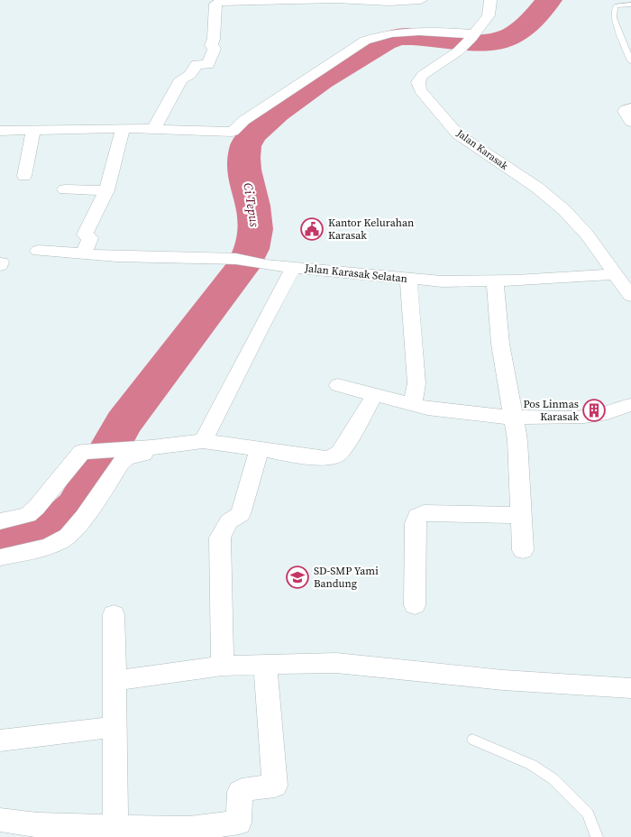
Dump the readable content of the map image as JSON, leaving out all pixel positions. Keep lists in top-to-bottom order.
{
  "streets": {
    "street": ["Jalan Karasak", "Jalan Karasak Selatan"]
  },
  "crossings": [
    ["Jalan Karasak", "Jalan Karasak Selatan"]
  ],
  "water": ["Ci Tepus"],
  "places": {
    "public building": ["Kantor Kelurahan Karasak"],
    "building": ["Pos Linmas Karasak"],
    "school or university": ["SD-SMP Yami Bandung"]
  }
}
